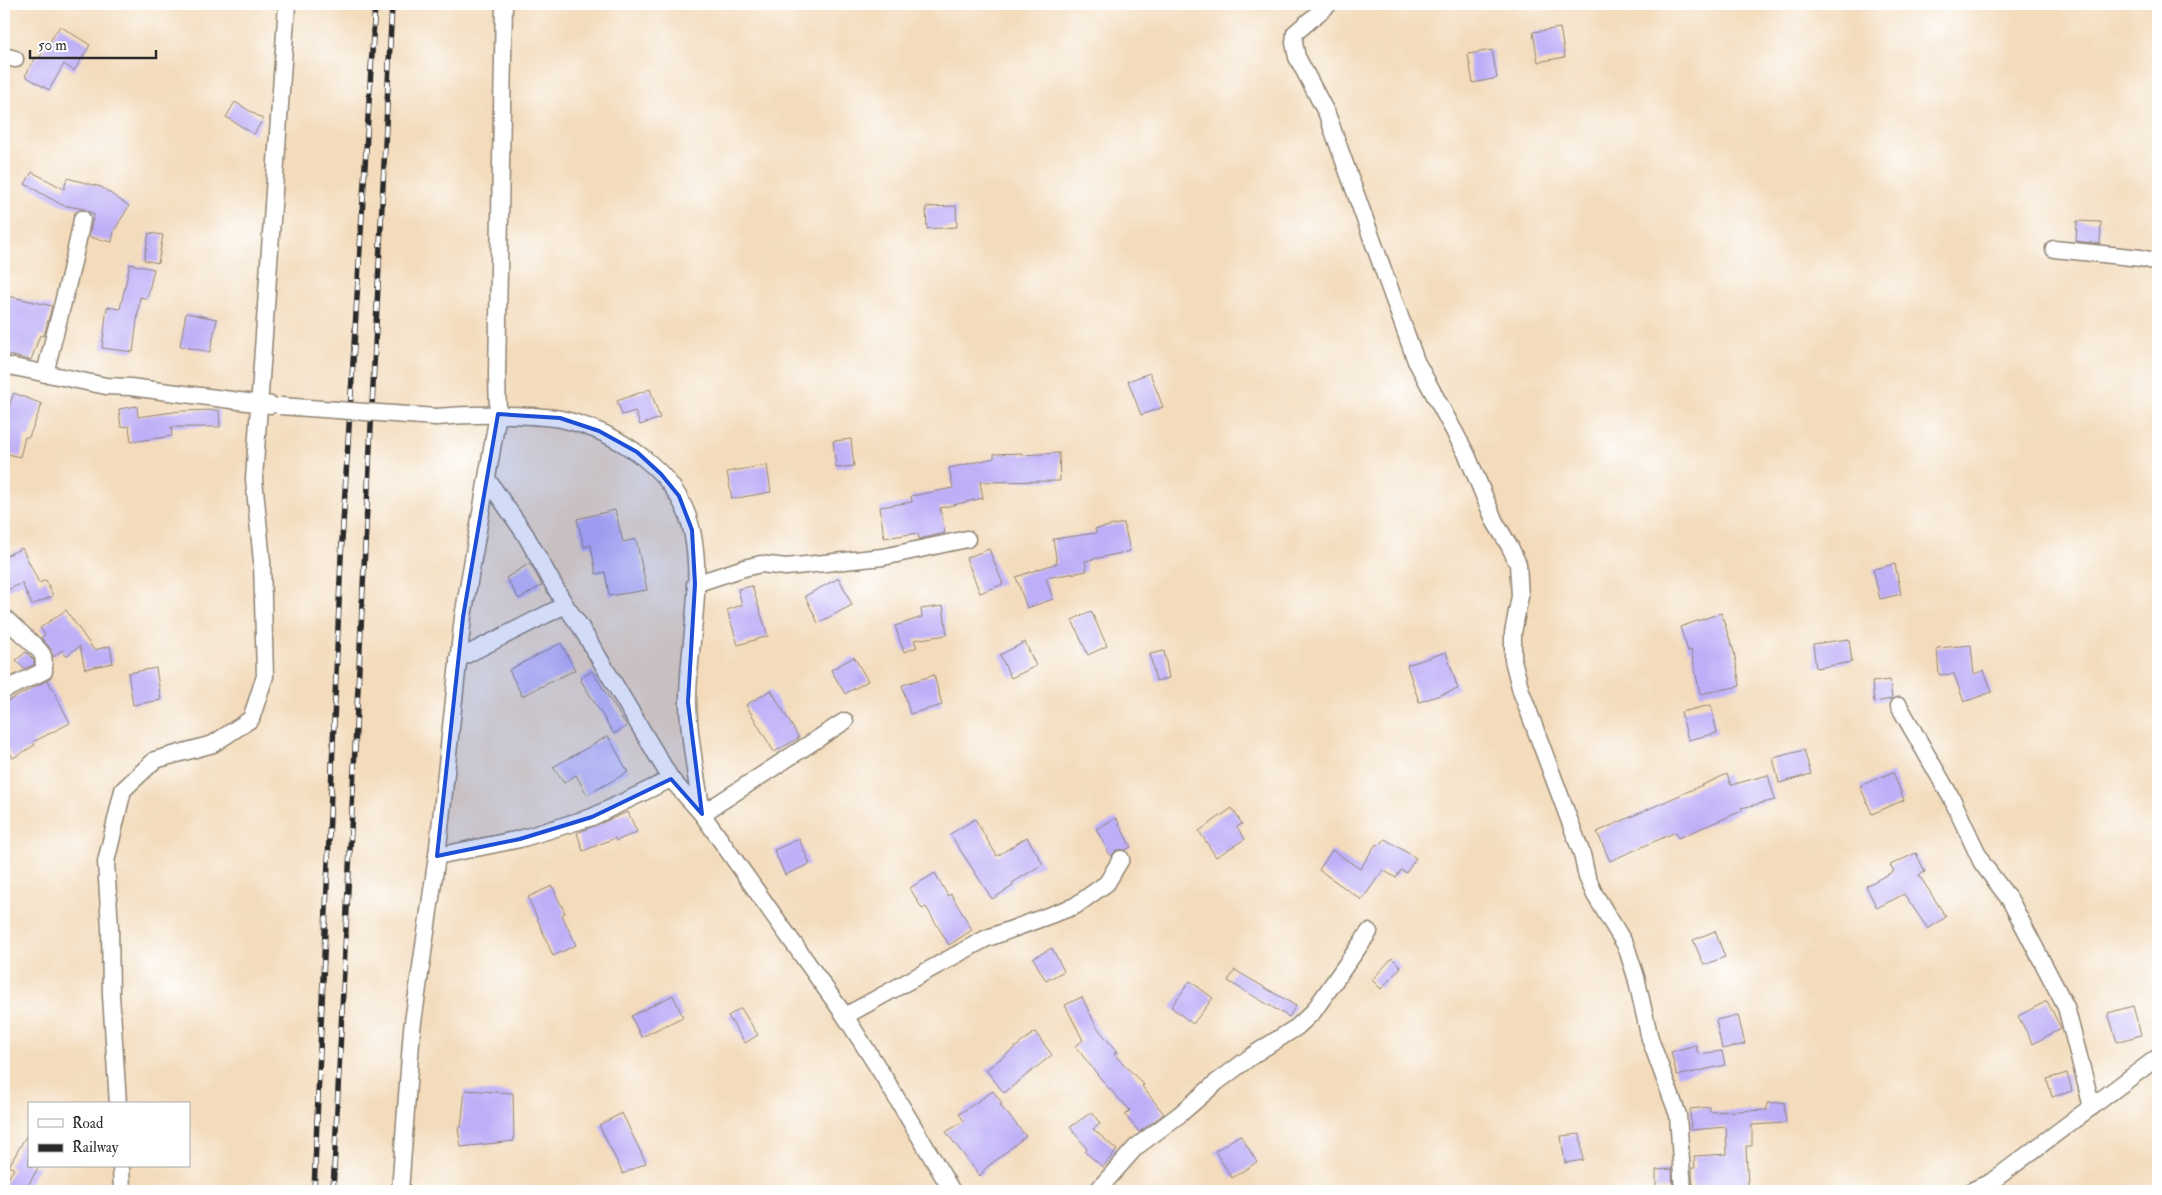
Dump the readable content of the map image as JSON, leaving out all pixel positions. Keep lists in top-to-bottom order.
{
  "legend": ["Road", "Railway"],
  "scale_bar": "50 m"
}
